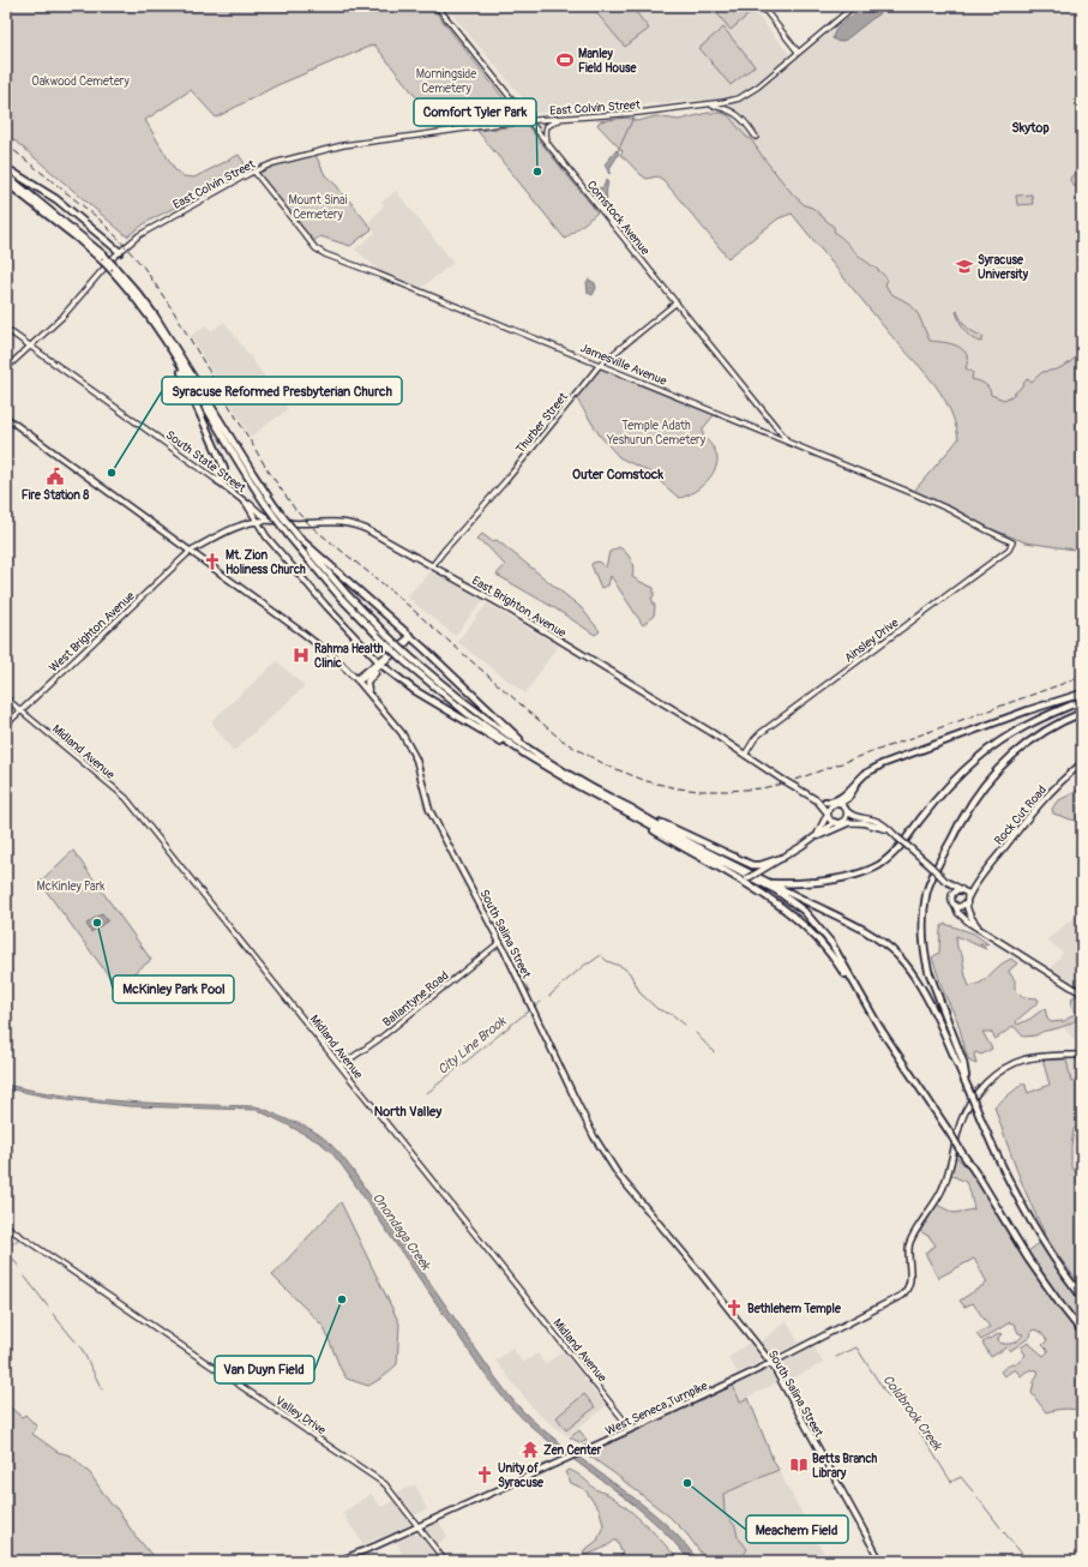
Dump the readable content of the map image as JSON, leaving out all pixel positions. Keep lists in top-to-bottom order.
{
  "streets": {
    "main road": [
      "South State Street",
      "East Brighton Avenue",
      "Rock Cut Road",
      "South Salina Street",
      "West Seneca Turnpike"
    ],
    "street": [
      "East Colvin Street",
      "Comstock Avenue",
      "Jamesville Avenue",
      "Thurber Street",
      "West Brighton Avenue",
      "Ainsley Drive",
      "Midland Avenue",
      "Ballantyne Road",
      "Valley Drive"
    ]
  },
  "crossings": [
    ["East Colvin Street", "Comstock Avenue"],
    ["East Colvin Street", "Jamesville Avenue"],
    ["East Colvin Street", "South State Street"],
    ["Comstock Avenue", "Jamesville Avenue"],
    ["Comstock Avenue", "Thurber Street"],
    ["Jamesville Avenue", "Thurber Street"],
    ["Jamesville Avenue", "Ainsley Drive"],
    ["Thurber Street", "East Brighton Avenue"],
    ["South State Street", "East Brighton Avenue"],
    ["East Brighton Avenue", "West Brighton Avenue"],
    ["East Brighton Avenue", "Ainsley Drive"],
    ["East Brighton Avenue", "South Salina Street"],
    ["West Brighton Avenue", "Midland Avenue"],
    ["West Brighton Avenue", "South Salina Street"],
    ["Midland Avenue", "Ballantyne Road"],
    ["Midland Avenue", "West Seneca Turnpike"],
    ["South Salina Street", "Ballantyne Road"],
    ["South Salina Street", "West Seneca Turnpike"],
    ["West Seneca Turnpike", "Valley Drive"]
  ],
  "districts": ["Skytop", "Outer Comstock", "North Valley"],
  "water": ["City Line Brook", "Onondaga Creek", "Coldbrook Creek"],
  "parks": [
    "Morningside Cemetery",
    "Oakwood Cemetery",
    "Mount Sinai Cemetery",
    "Temple Adath Yeshurun Cemetery",
    "McKinley Park"
  ],
  "places": {
    "sports": ["Manley Field House"],
    "other": [
      "Comfort Tyler Park",
      "Syracuse Reformed Presbyterian Church",
      "McKinley Park Pool",
      "Van Duyn Field",
      "Meachem Field"
    ],
    "school or university": ["Syracuse University"],
    "public building": ["Fire Station 8"],
    "church": ["Mt. Zion Holiness Church", "Bethlehem Temple", "Unity of Syracuse"],
    "hospital": ["Rahma Health Clinic"],
    "temple": ["Zen Center"],
    "library": ["Betts Branch Library"]
  }
}
